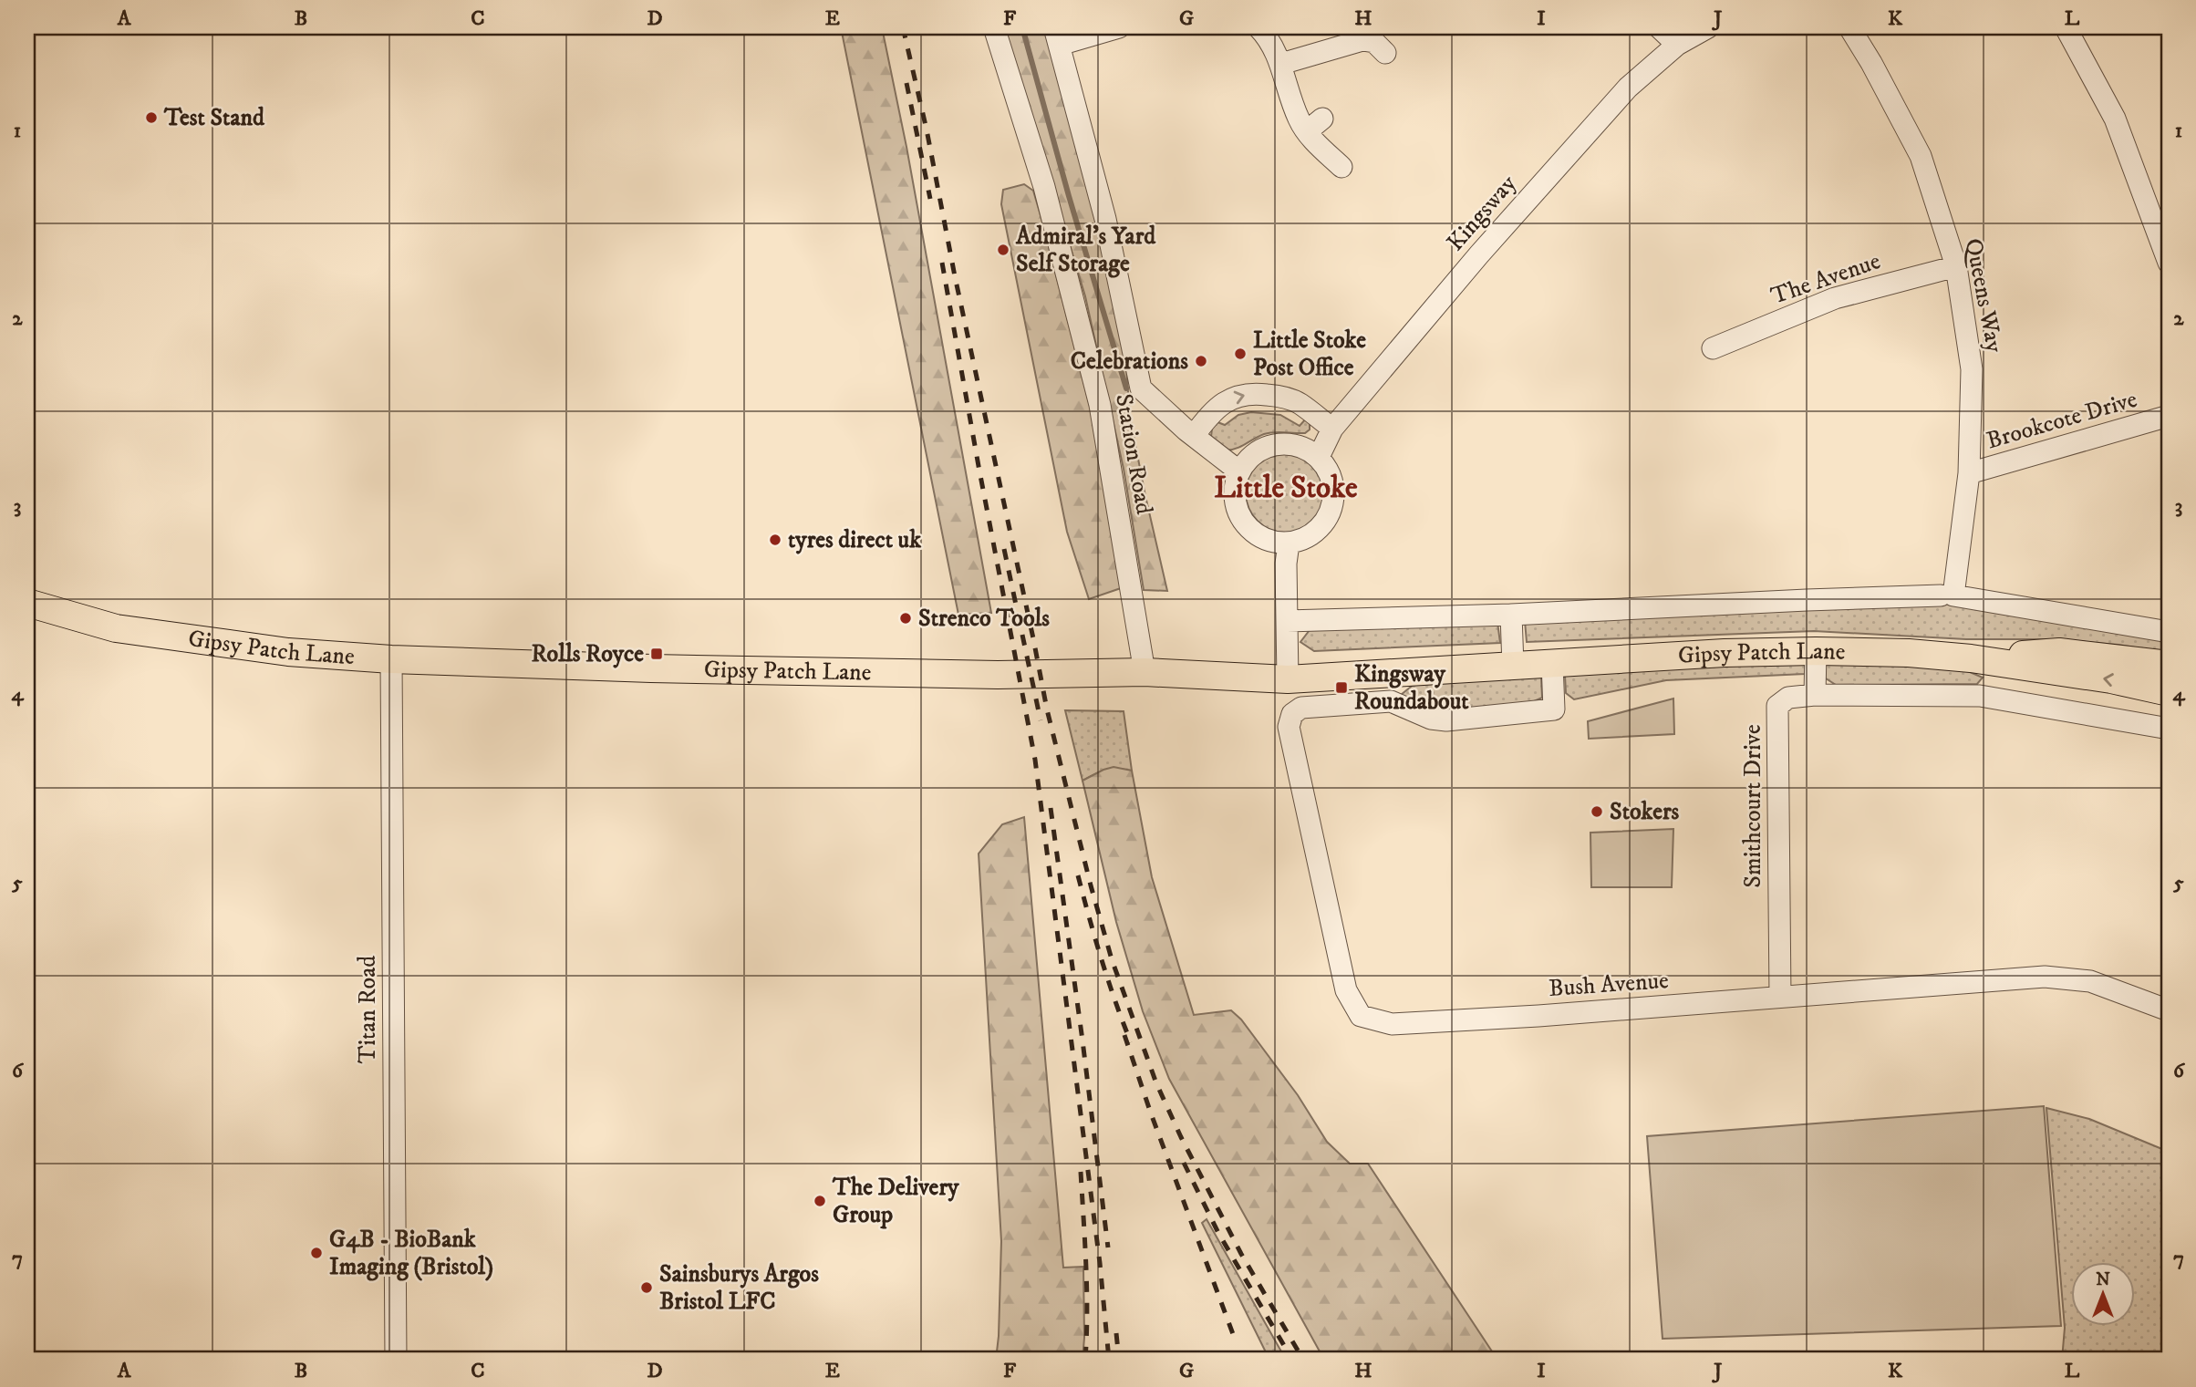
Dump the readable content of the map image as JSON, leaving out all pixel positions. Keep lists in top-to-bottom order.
{
  "streets": {
    "main road": ["Gipsy Patch Lane"],
    "street": [
      "Kingsway",
      "The Avenue",
      "Queens Way",
      "Brookcote Drive",
      "Station Road",
      "Smithcourt Drive",
      "Bush Avenue",
      "Titan Road"
    ]
  },
  "crossings": [
    ["The Avenue", "Queens Way"],
    ["Queens Way", "Brookcote Drive"],
    ["Station Road", "Gipsy Patch Lane"],
    ["Gipsy Patch Lane", "Bush Avenue"],
    ["Gipsy Patch Lane", "Titan Road"],
    ["Smithcourt Drive", "Bush Avenue"]
  ],
  "districts": ["Little Stoke"],
  "places": {
    "other": [
      "Test Stand",
      "Admiral's Yard Self Storage",
      "Little Stoke Post Office",
      "Celebrations",
      "tyres direct uk",
      "Strenco Tools",
      "Stokers",
      "The Delivery Group",
      "G4B - BioBank Imaging (Bristol)",
      "Sainsburys Argos Bristol LFC"
    ],
    "transit": ["Rolls Royce", "Kingsway Roundabout"]
  },
  "north": "top",
  "grid": {
    "columns": [
      "A",
      "B",
      "C",
      "D",
      "E",
      "F",
      "G",
      "H",
      "I",
      "J",
      "K",
      "L"
    ],
    "rows": [
      "1",
      "2",
      "3",
      "4",
      "5",
      "6",
      "7"
    ]
  }
}
